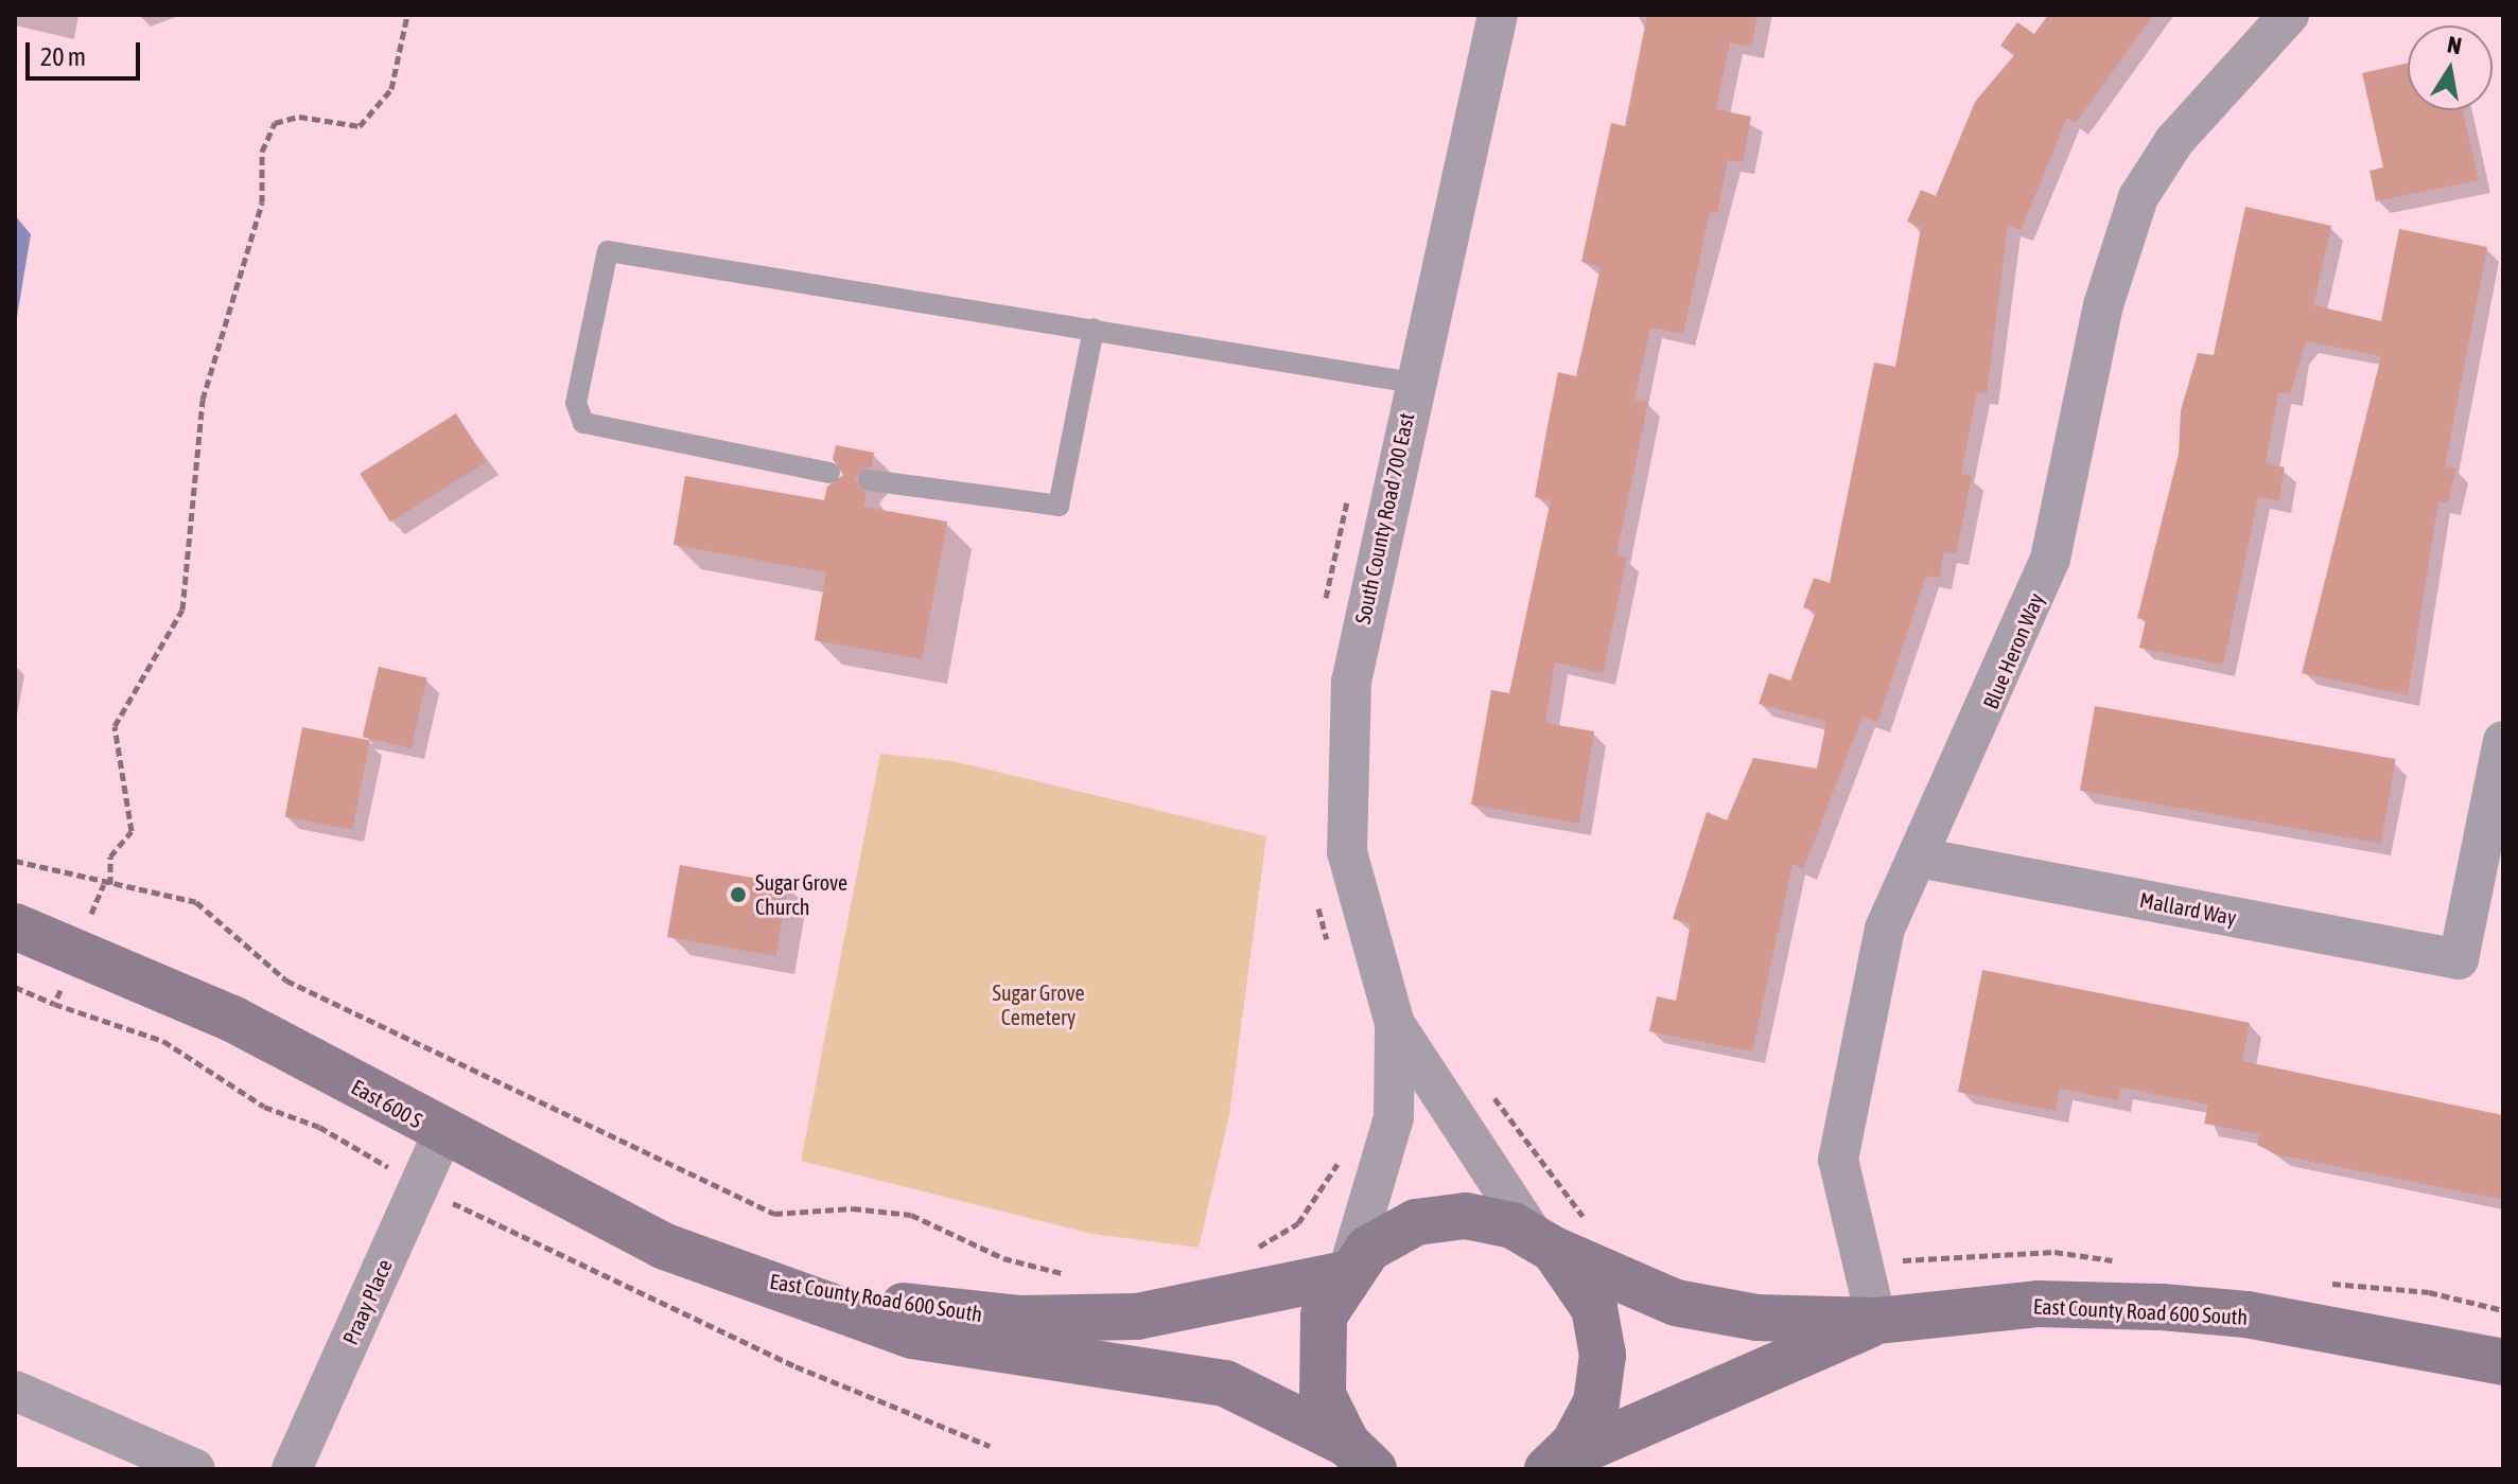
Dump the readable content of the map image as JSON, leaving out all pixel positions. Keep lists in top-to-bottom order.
{
  "streets": {
    "street": [
      "South County Road 700 East",
      "Blue Heron Way",
      "Mallard Way",
      "East 600 S",
      "East County Road 600 South",
      "Praay Place"
    ]
  },
  "crossings": [
    ["South County Road 700 East", "East County Road 600 South"],
    ["Blue Heron Way", "Mallard Way"],
    ["Blue Heron Way", "East County Road 600 South"],
    ["East 600 S", "East County Road 600 South"],
    ["East 600 S", "Praay Place"]
  ],
  "parks": ["Sugar Grove Cemetery"],
  "places": ["Sugar Grove Church"],
  "scale_bar": "20 m",
  "north": "top"
}
